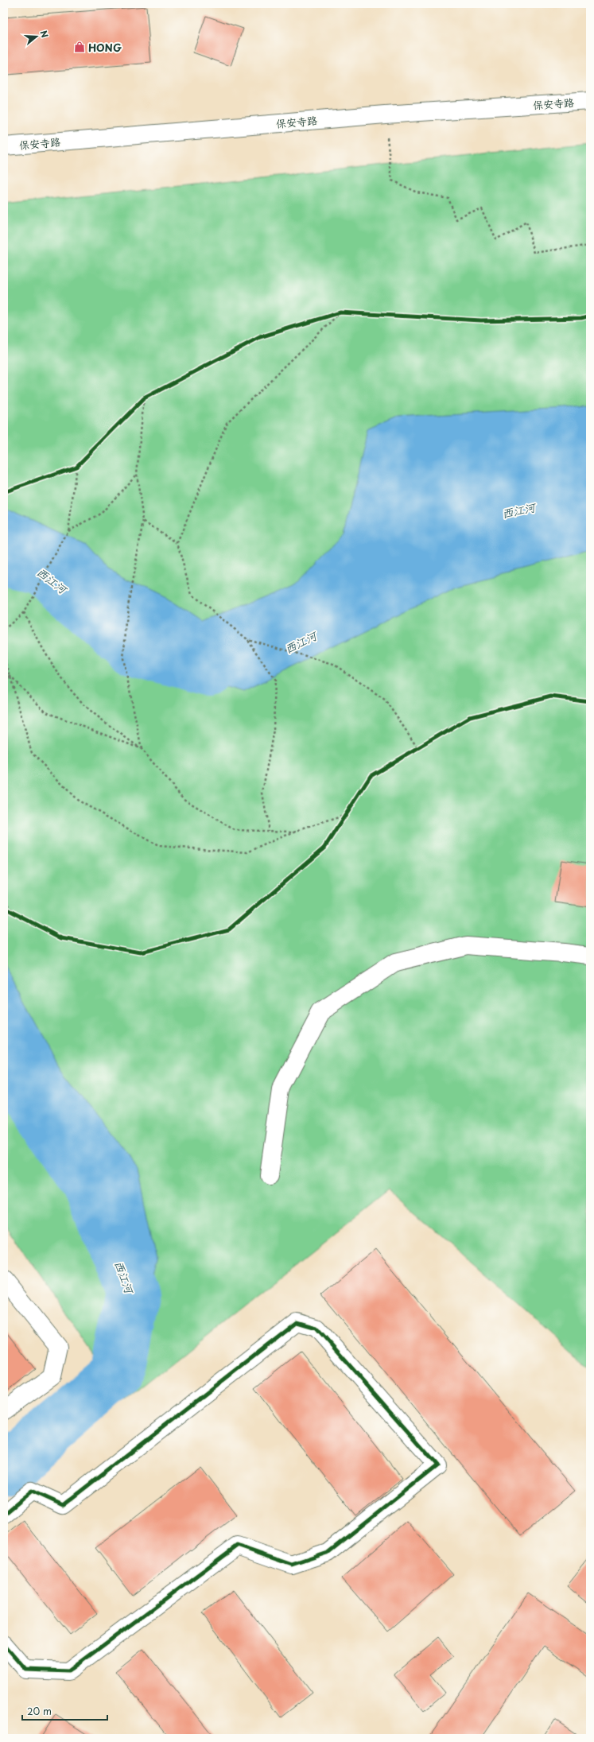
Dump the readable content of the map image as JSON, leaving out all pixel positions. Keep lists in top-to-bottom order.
{
  "streets": {
    "street": ["保安寺路"]
  },
  "water": ["西江河"],
  "places": {
    "shop": ["HONG"]
  },
  "scale_bar": "20 m",
  "north": "right"
}
